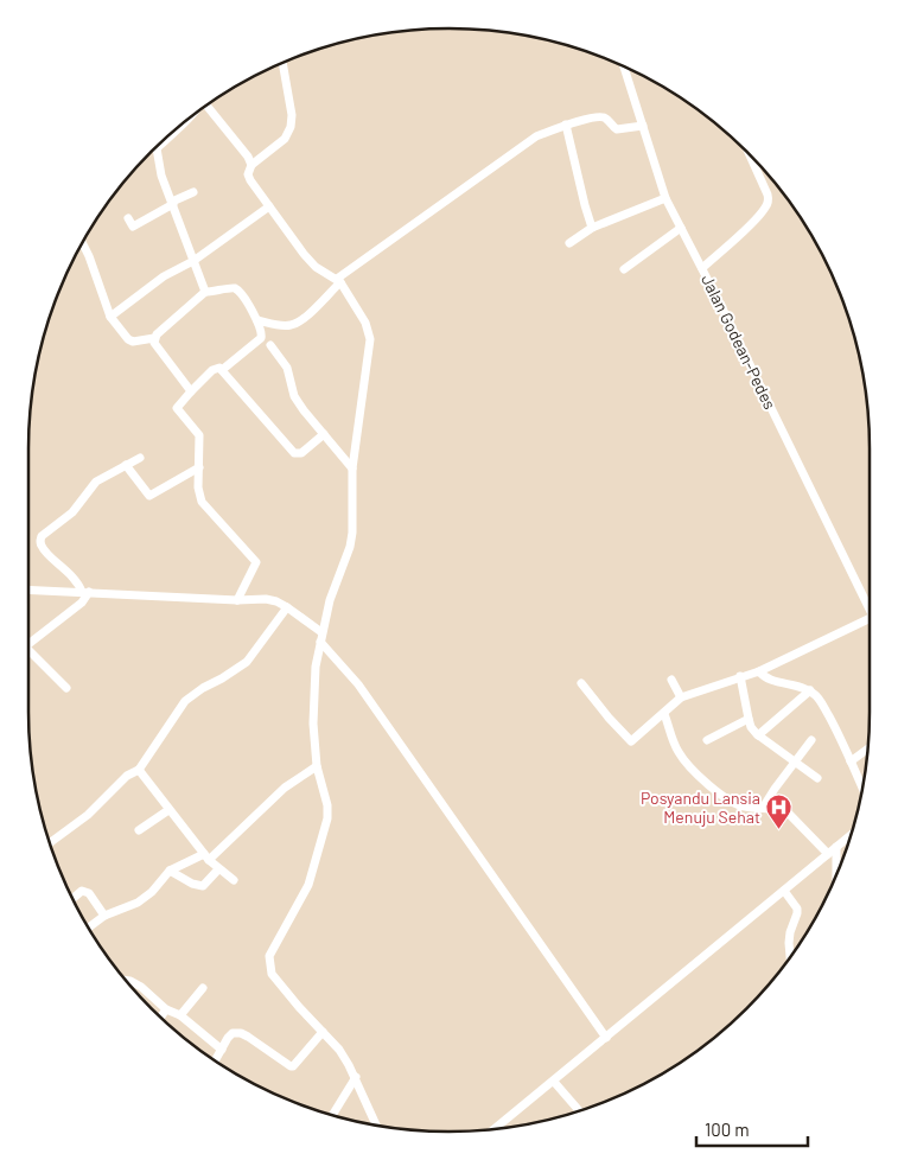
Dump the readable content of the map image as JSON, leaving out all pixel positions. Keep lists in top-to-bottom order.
{
  "streets": {
    "street": ["Jalan Godean-Pedes"]
  },
  "places": {
    "hospital": ["Posyandu Lansia Menuju Sehat"]
  },
  "scale_bar": "100 m"
}
